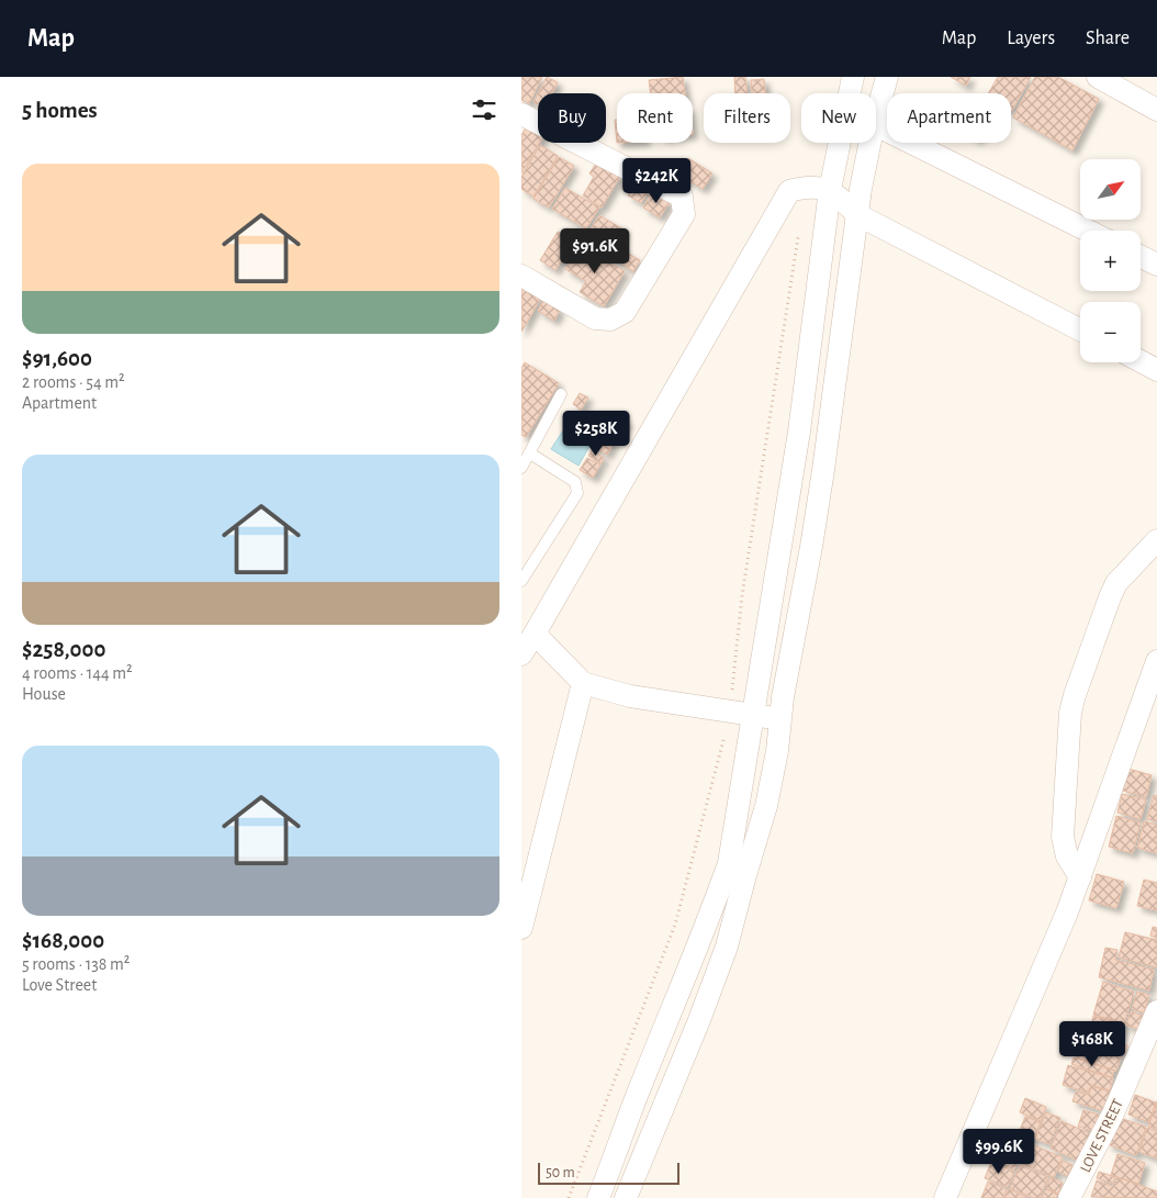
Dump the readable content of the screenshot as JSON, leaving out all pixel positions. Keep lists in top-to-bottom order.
{
  "streets": {
    "street": ["LOVE STREET"]
  },
  "scale_bar": "50 m",
  "north": "top right",
  "page": {
    "header": "Map",
    "nav": ["Map", "Layers", "Share"],
    "heading": "5 homes",
    "chip": [
      "Buy",
      "Rent",
      "Filters",
      "New",
      "Apartment"
    ],
    "list": [
      {
        "name": "$91,600",
        "note": "2 rooms · 54 m² · Apartment"
      },
      {
        "name": "$258,000",
        "note": "4 rooms · 144 m² · House"
      },
      {
        "name": "$168,000",
        "note": "5 rooms · 138 m² · Love Street"
      }
    ],
    "price": [
      "$242K",
      "$91.6K",
      "$258K",
      "$168K",
      "$99.6K"
    ],
    "map_buttons": ["+", "−"],
    "scale": "50 m"
  }
}
